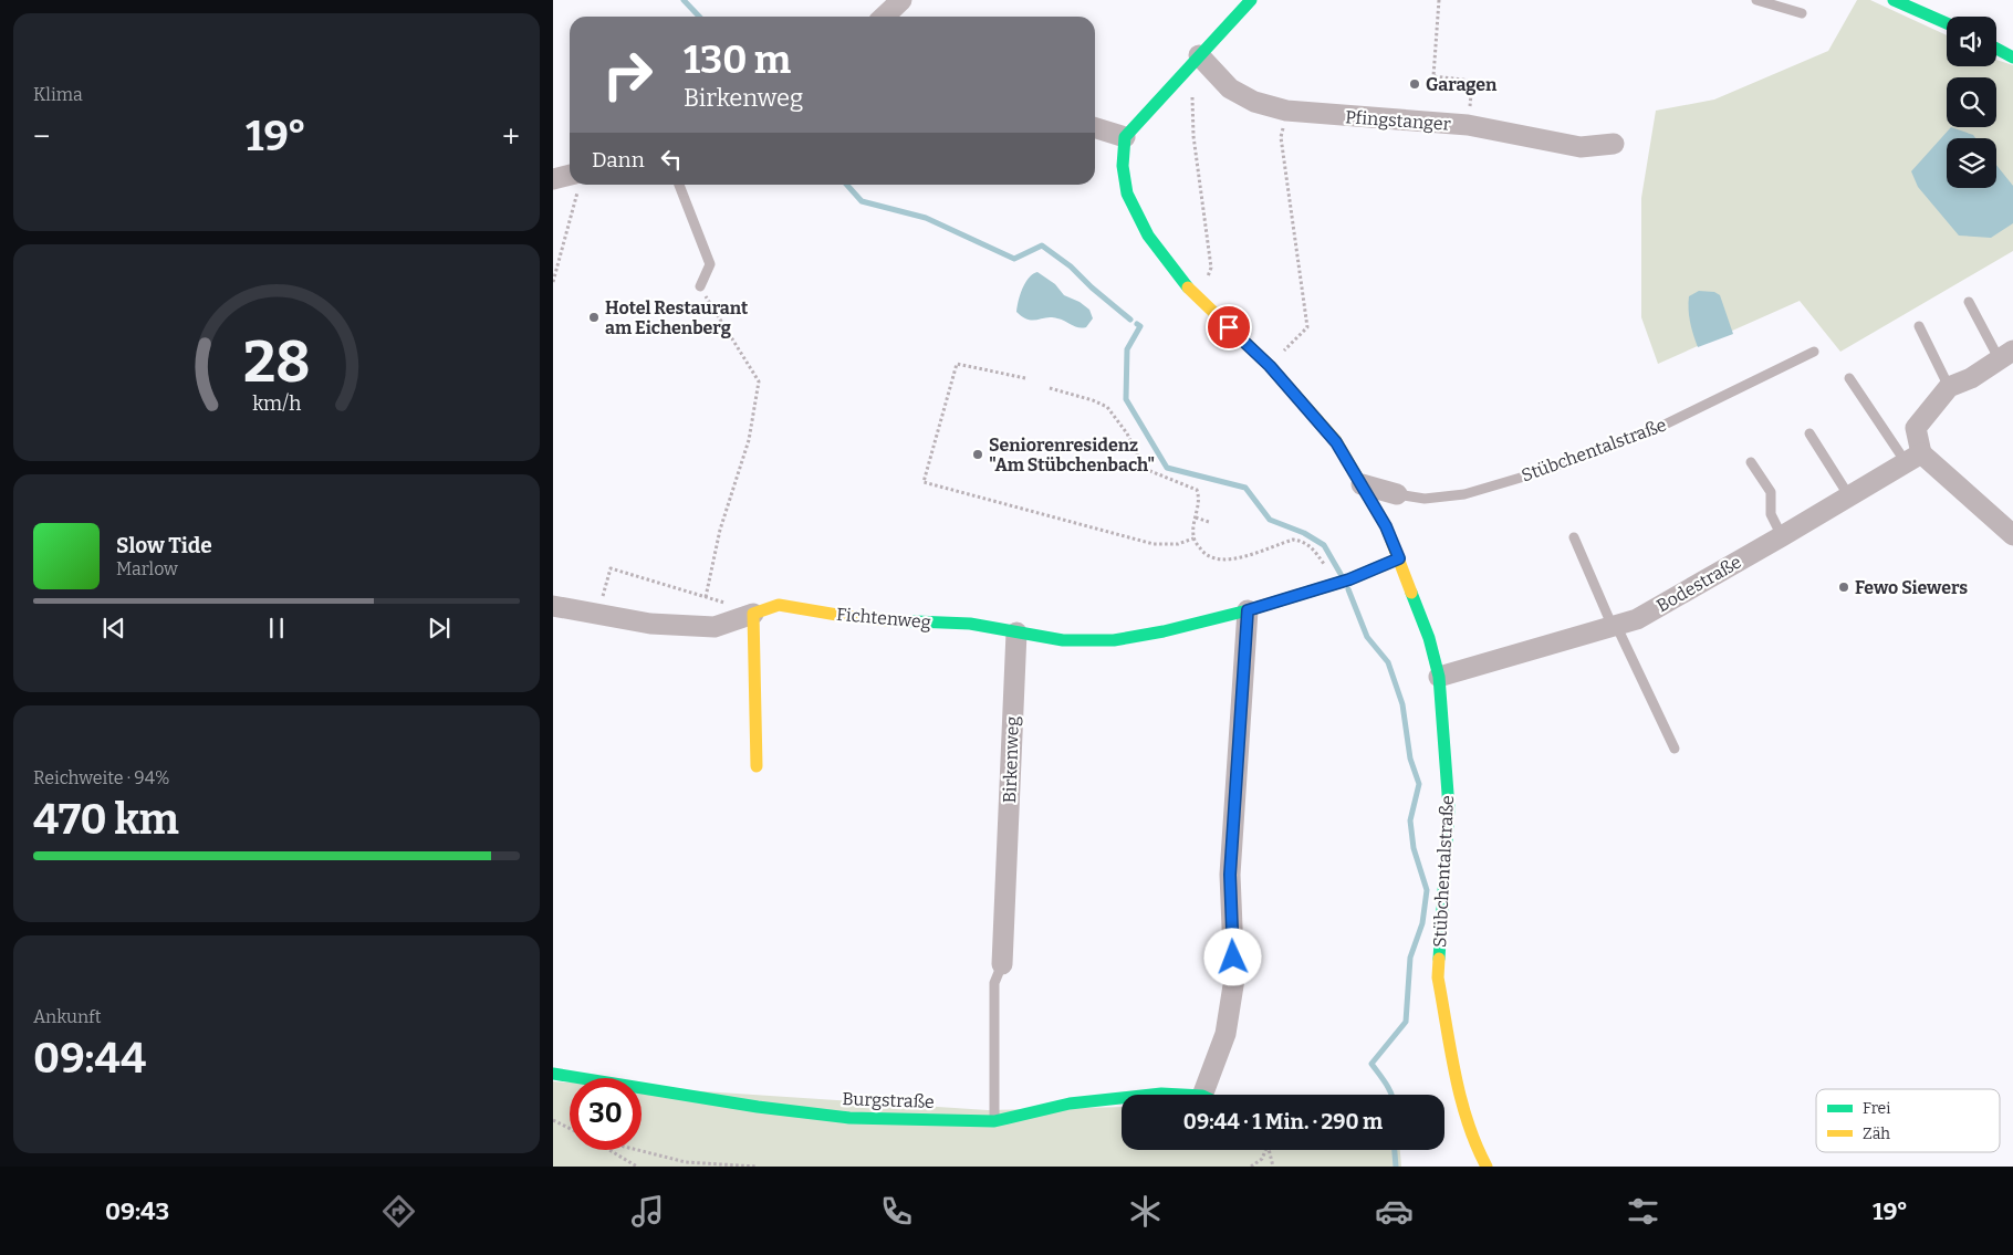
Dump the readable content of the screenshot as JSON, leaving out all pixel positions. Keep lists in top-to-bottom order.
{
  "streets": {
    "street": [
      "Pfingstanger",
      "Stübchentalstraße",
      "Bodestraße",
      "Fichtenweg",
      "Birkenweg",
      "Burgstraße"
    ]
  },
  "crossings": [
    ["Stübchentalstraße", "Bodestraße"],
    ["Fichtenweg", "Birkenweg"],
    ["Birkenweg", "Burgstraße"]
  ],
  "places": [
    "Garagen",
    "Hotel Restaurant am Eichenberg",
    "Seniorenresidenz \"Am Stübchenbach\"",
    "Fewo Siewers"
  ],
  "legend": ["Frei", "Zäh"],
  "page": {
    "tile": [
      "Klima",
      ["Reichweite · 94%", "470 km"],
      ["Ankunft", "09:44"]
    ],
    "turn": ["130 m", "Birkenweg"],
    "heat": ["−", "19°", "+"],
    "then": "Dann",
    "song": ["Slow Tide", "Marlow"],
    "limit": "30",
    "trip": "09:44 · 1 Min. · 290 m",
    "tabs": ["09:43", "19°"],
    "gauge": ["28", "km/h"]
  }
}
